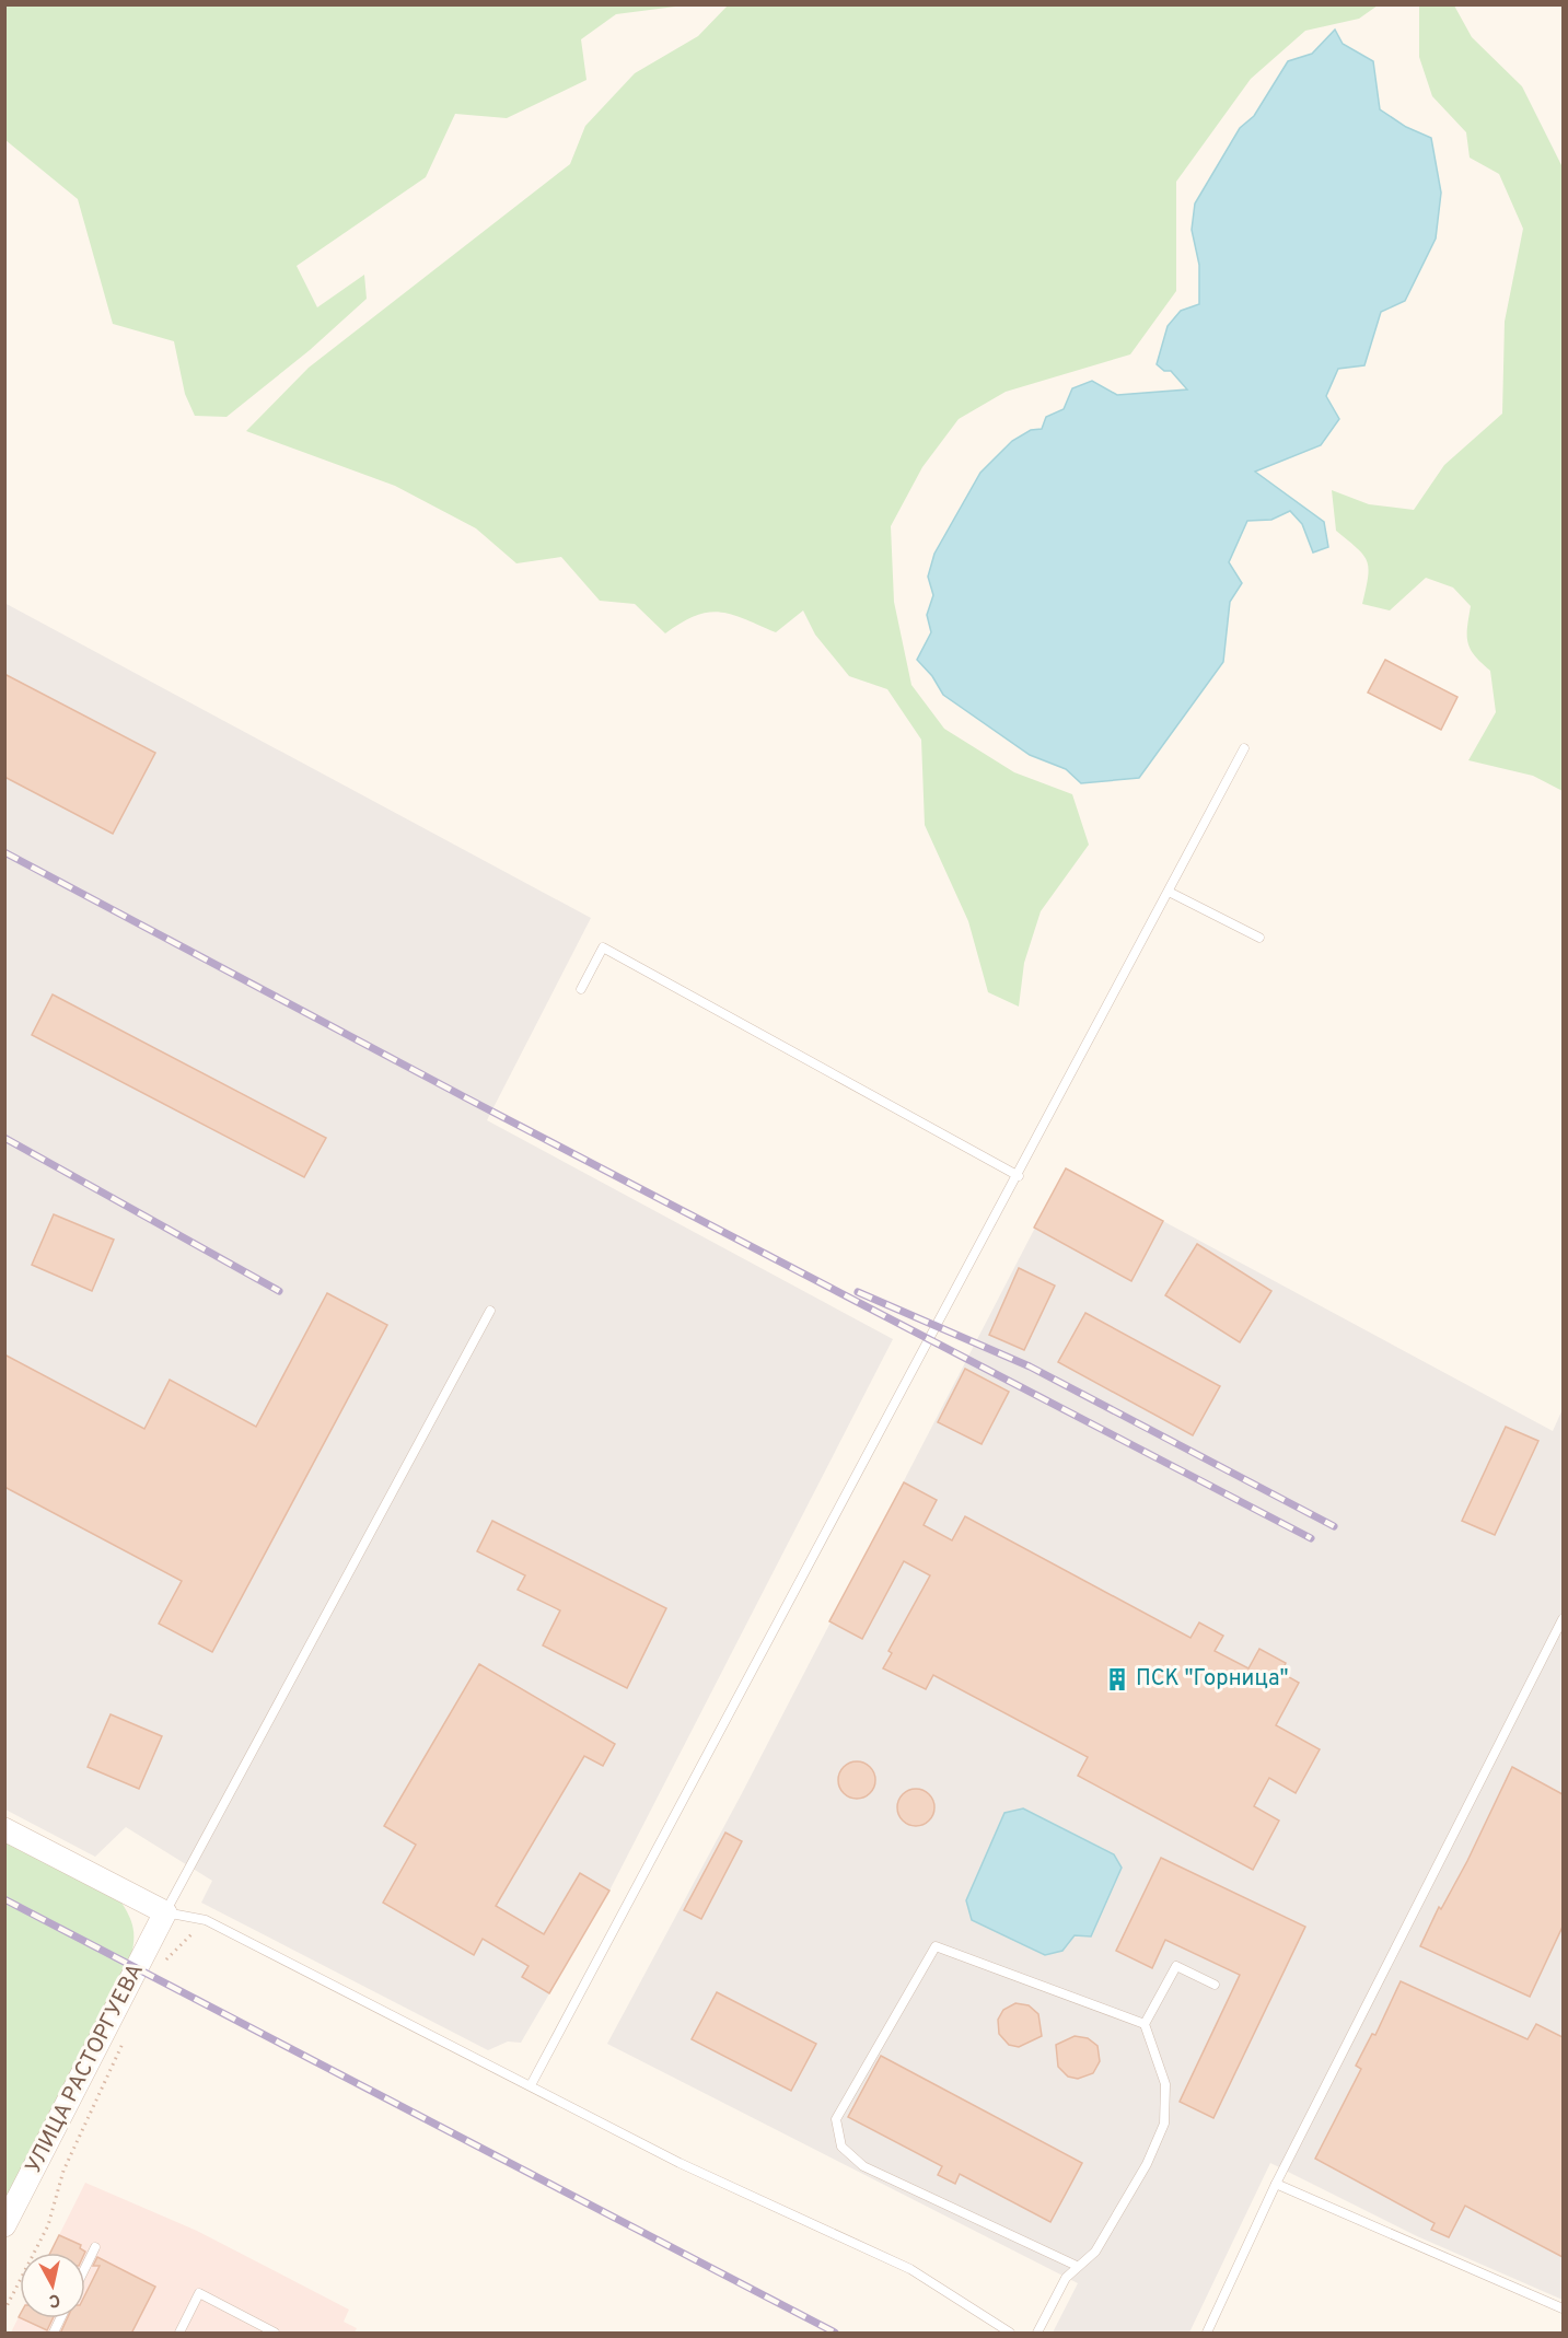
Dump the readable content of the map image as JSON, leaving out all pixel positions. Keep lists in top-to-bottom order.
{
  "streets": {
    "street": ["УЛИЦА РАСТОРГУЕВА"]
  },
  "places": {
    "building": ["ПСК \"Горница\""]
  },
  "north": "bottom"
}
